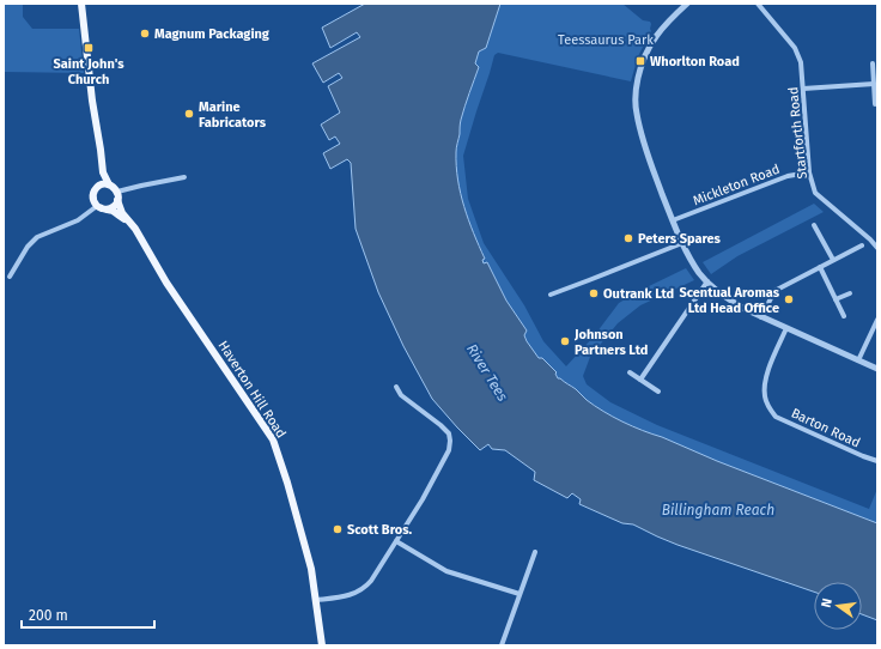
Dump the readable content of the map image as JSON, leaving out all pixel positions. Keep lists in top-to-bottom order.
{
  "streets": {
    "main road": ["Haverton Hill Road"],
    "street": ["Startforth Road", "Mickleton Road", "Barton Road"]
  },
  "crossings": [
    ["Startforth Road", "Mickleton Road"]
  ],
  "water": ["River Tees", "Billingham Reach"],
  "parks": ["Teessaurus Park"],
  "places": {
    "other": [
      "Magnum Packaging",
      "Marine Fabricators",
      "Peters Spares",
      "Outrank Ltd",
      "Scentual Aromas Ltd Head Office",
      "Johnson Partners Ltd",
      "Scott Bros."
    ],
    "transit": ["Saint John's Church", "Whorlton Road"]
  },
  "scale_bar": "200 m",
  "north": "left"
}
